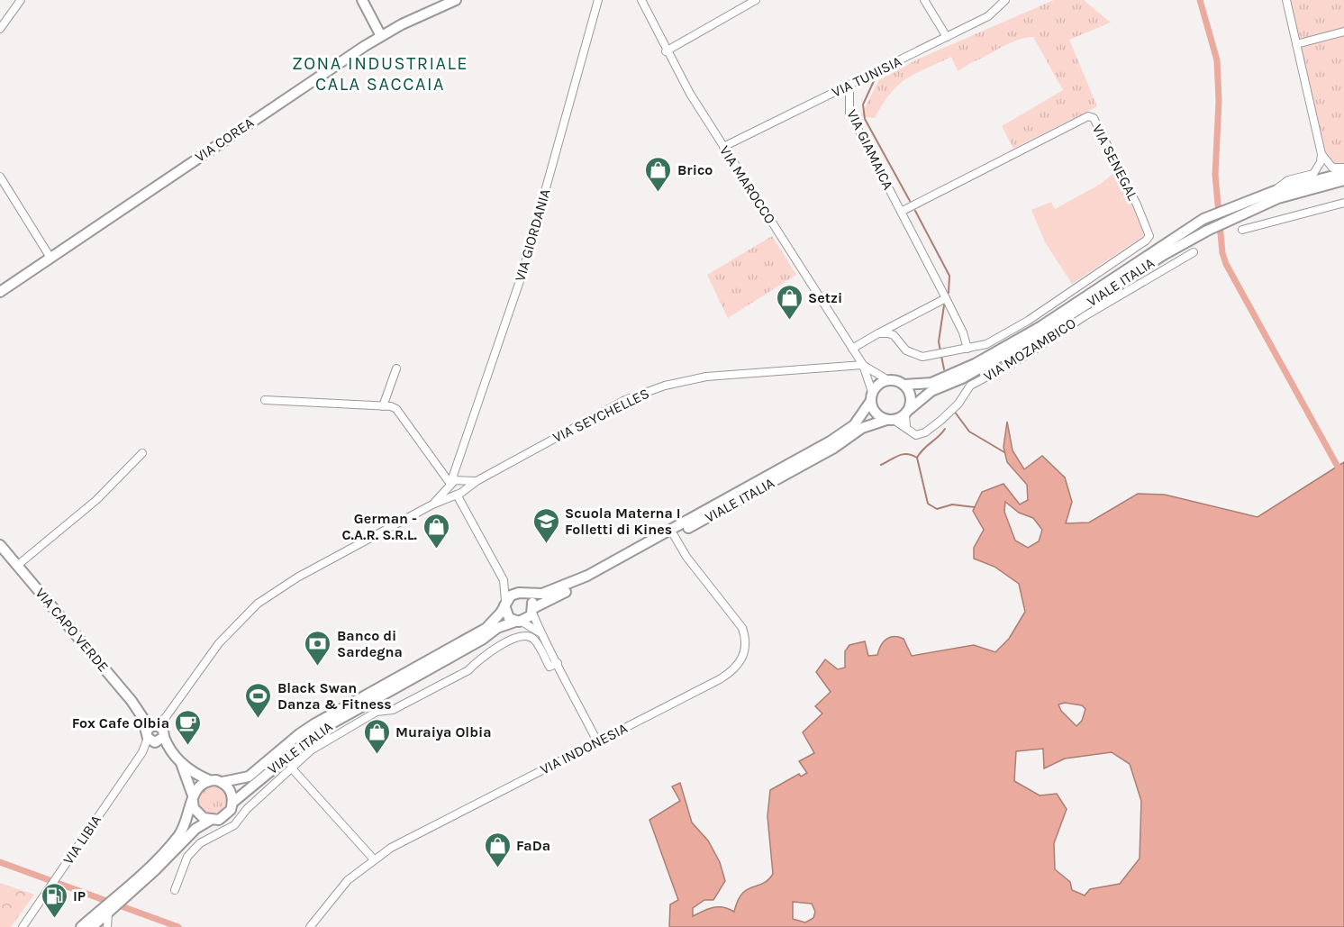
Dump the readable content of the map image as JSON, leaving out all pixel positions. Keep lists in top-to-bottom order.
{
  "streets": {
    "main road": ["VIA COREA", "VIALE ITALIA", "VIA CAPO VERDE"],
    "street": [
      "VIA TUNISIA",
      "VIA GIAMAICA",
      "VIA SENEGAL",
      "VIA MAROCCO",
      "VIA GIORDANIA",
      "VIA MOZAMBICO",
      "VIA SEYCHELLES",
      "VIA INDONESIA",
      "VIA LIBIA"
    ]
  },
  "crossings": [
    ["VIA TUNISIA", "VIA GIAMAICA"],
    ["VIA TUNISIA", "VIA MAROCCO"],
    ["VIA GIAMAICA", "VIA SENEGAL"],
    ["VIA MAROCCO", "VIALE ITALIA"],
    ["VIA MAROCCO", "VIA MOZAMBICO"],
    ["VIA MAROCCO", "VIA SEYCHELLES"],
    ["VIA GIORDANIA", "VIA SEYCHELLES"],
    ["VIALE ITALIA", "VIA MOZAMBICO"],
    ["VIALE ITALIA", "VIA INDONESIA"],
    ["VIA SEYCHELLES", "VIA CAPO VERDE"],
    ["VIA SEYCHELLES", "VIA LIBIA"],
    ["VIA CAPO VERDE", "VIA LIBIA"]
  ],
  "districts": ["ZONA INDUSTRIALE CALA SACCAIA"],
  "places": {
    "shop": [
      "Brico",
      "Setzi",
      "German - C.A.R. S.R.L.",
      "Muraiya Olbia",
      "FaDa"
    ],
    "school or university": ["Scuola Materna I Folletti di Kines"],
    "bank": ["Banco di Sardegna"],
    "sports": ["Black Swan Danza & Fitness"],
    "cafe": ["Fox Cafe Olbia"],
    "fuel station": ["IP"]
  }
}
